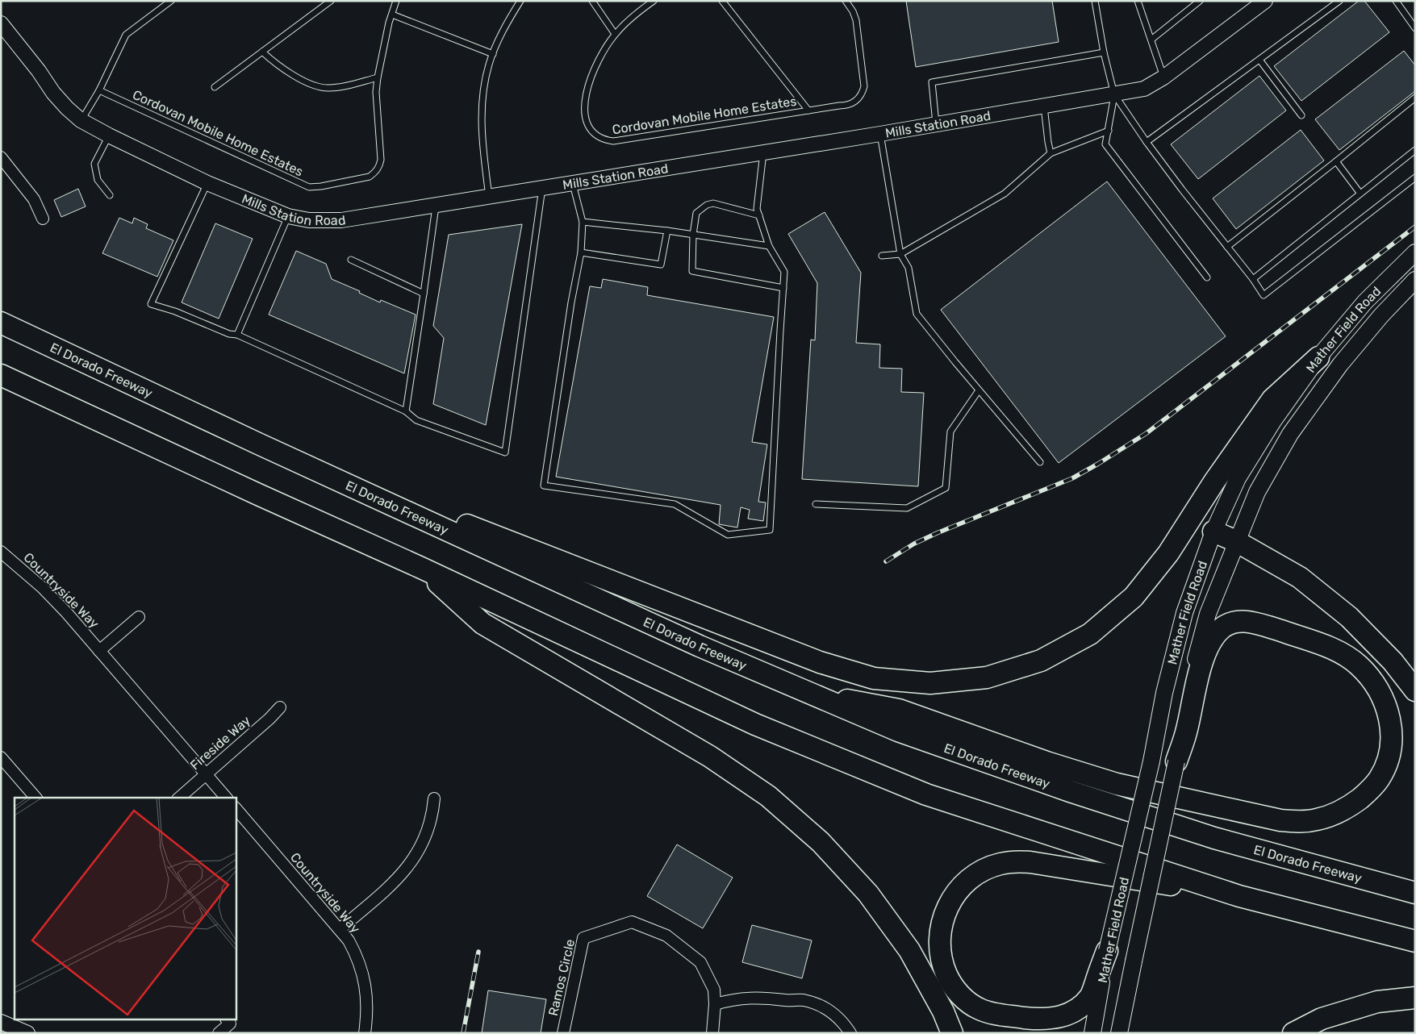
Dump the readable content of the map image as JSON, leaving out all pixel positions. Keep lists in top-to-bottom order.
{
  "streets": {
    "highway": ["El Dorado Freeway"],
    "main road": ["Mather Field Road"],
    "street": [
      "Mills Station Road",
      "Countryside Way",
      "Fireside Way",
      "Ramos Circle"
    ],
    "lane": ["Cordovan Mobile Home Estates"]
  },
  "crossings": [
    ["Countryside Way", "Fireside Way"]
  ]
}
